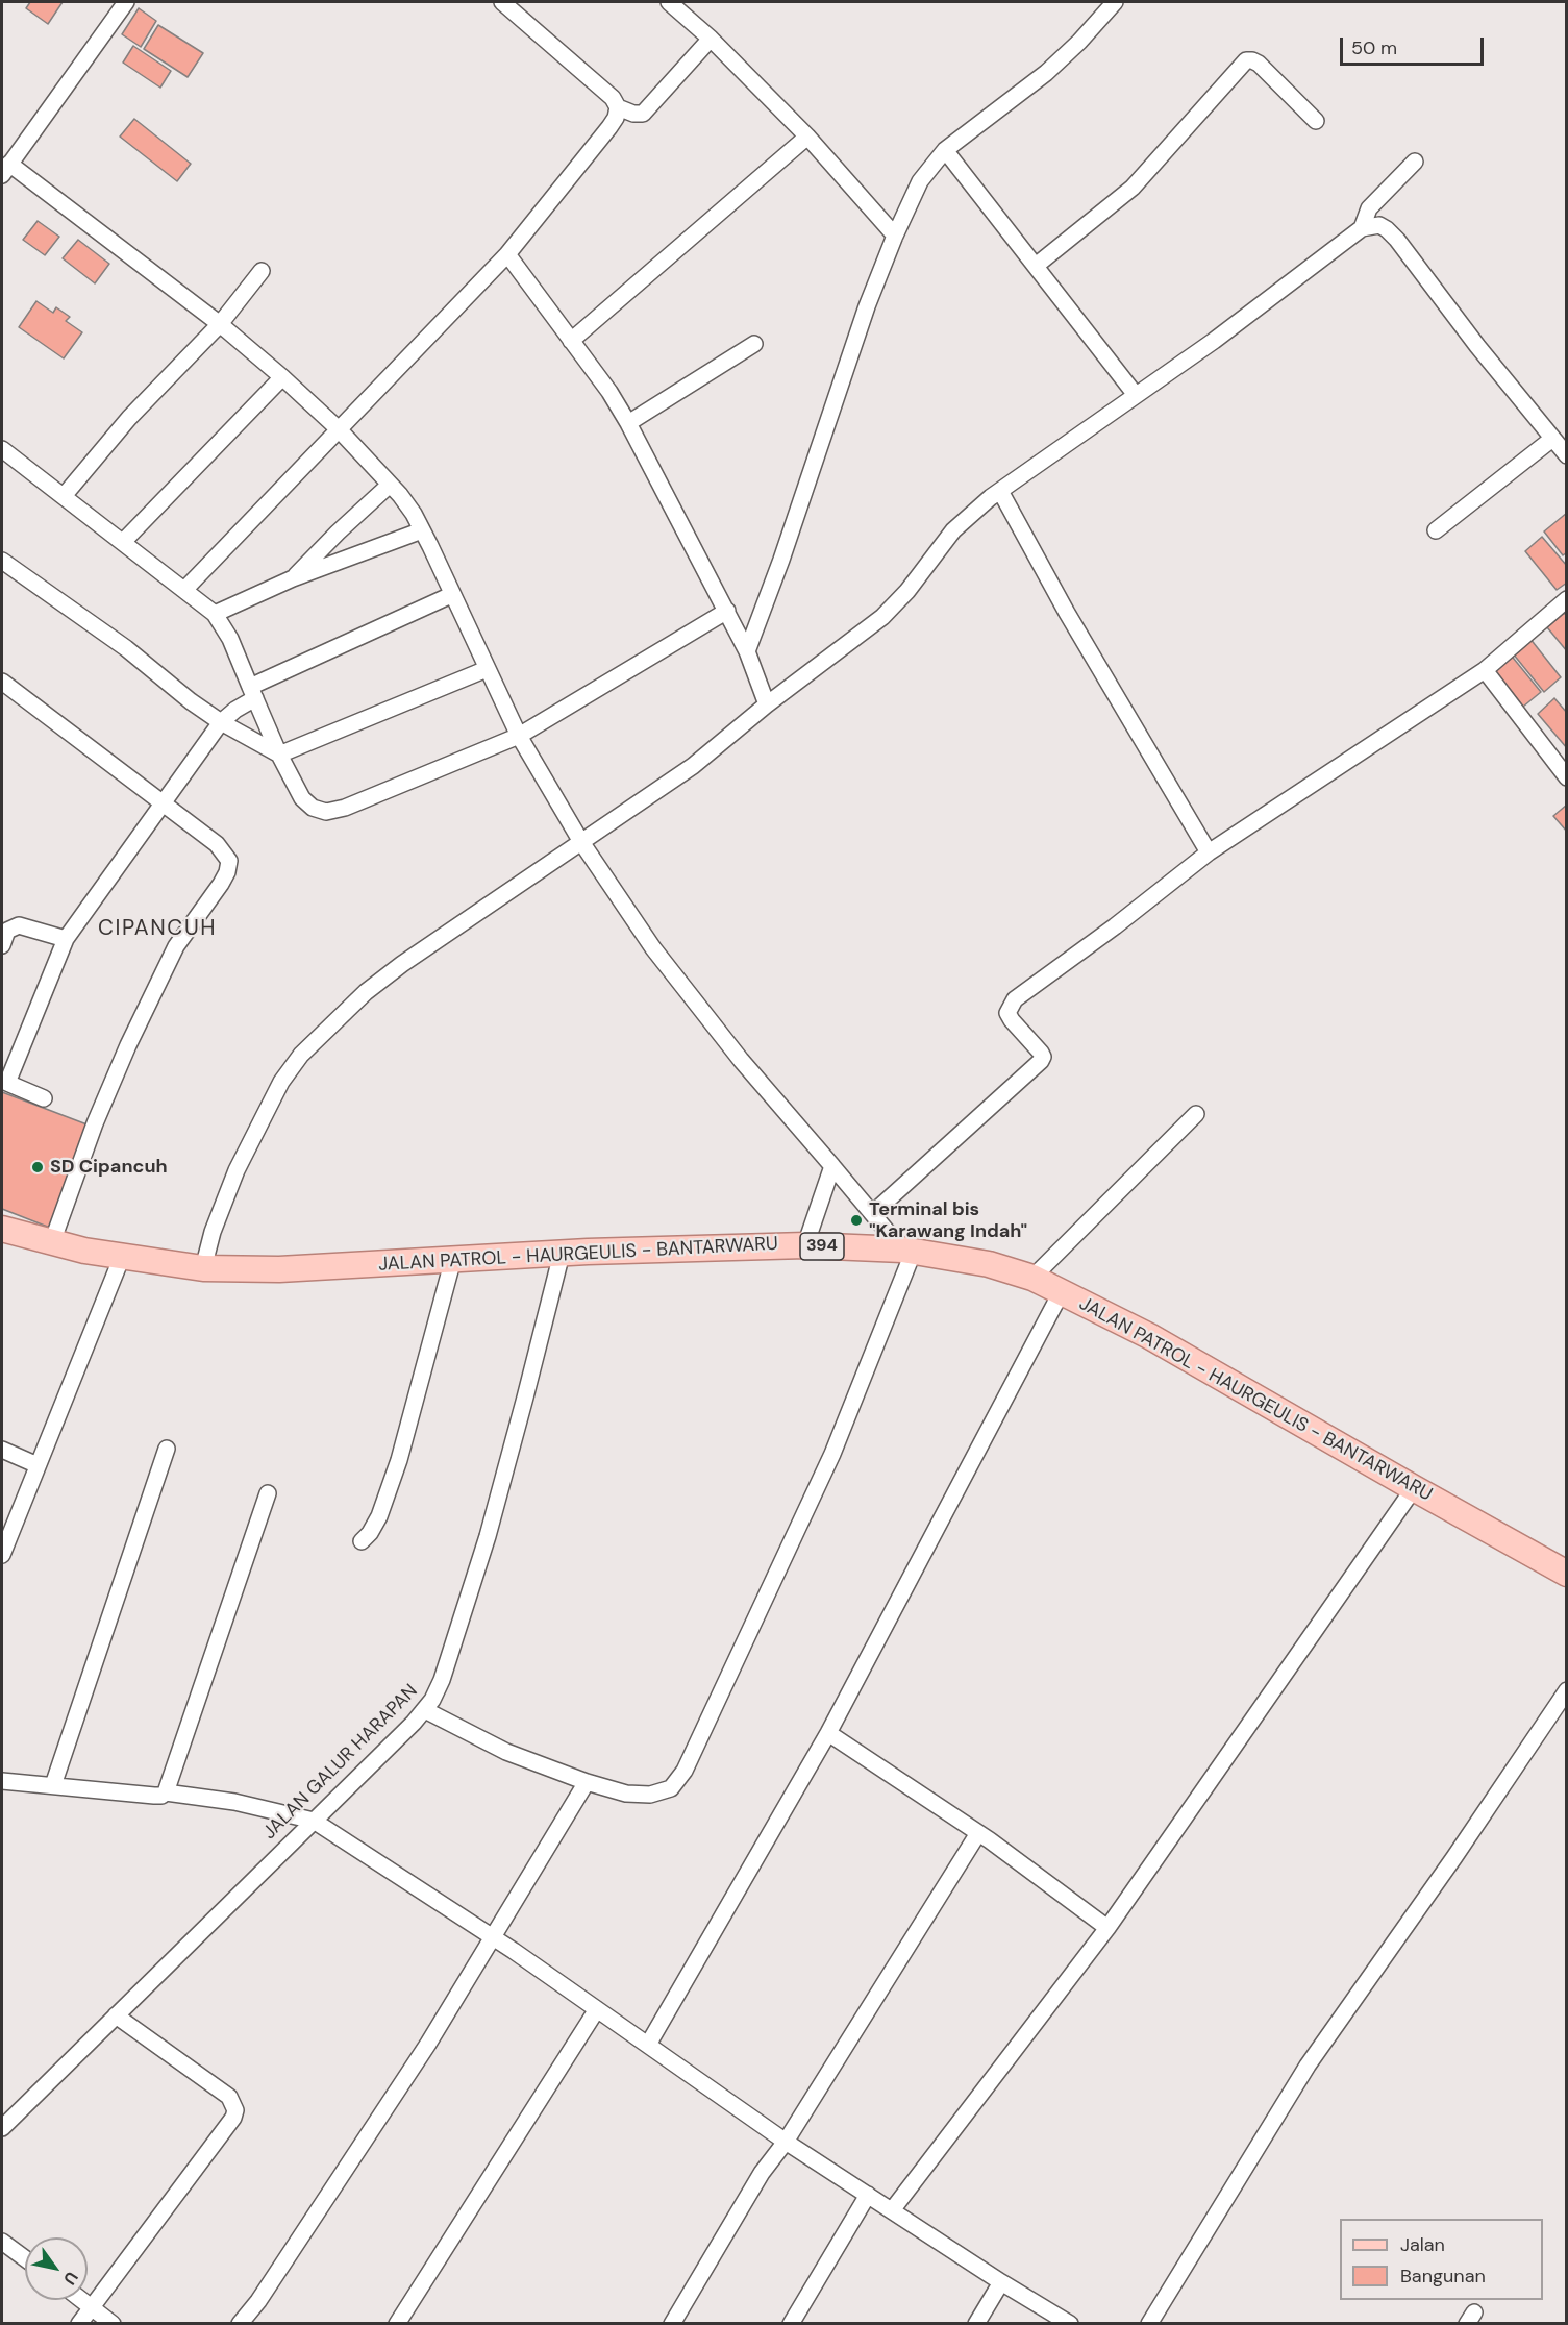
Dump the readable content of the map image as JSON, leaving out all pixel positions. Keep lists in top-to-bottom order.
{
  "streets": {
    "main road": ["394", "JALAN PATROL - HAURGEULIS - BANTARWARU"],
    "street": ["JALAN GALUR HARAPAN"]
  },
  "crossings": [
    ["JALAN PATROL - HAURGEULIS - BANTARWARU", "JALAN GALUR HARAPAN"]
  ],
  "districts": ["CIPANCUH"],
  "places": ["SD Cipancuh", "Terminal bis \"Karawang Indah\""],
  "legend": ["Jalan", "Bangunan"],
  "scale_bar": "50 m",
  "north": "bottom right"
}
